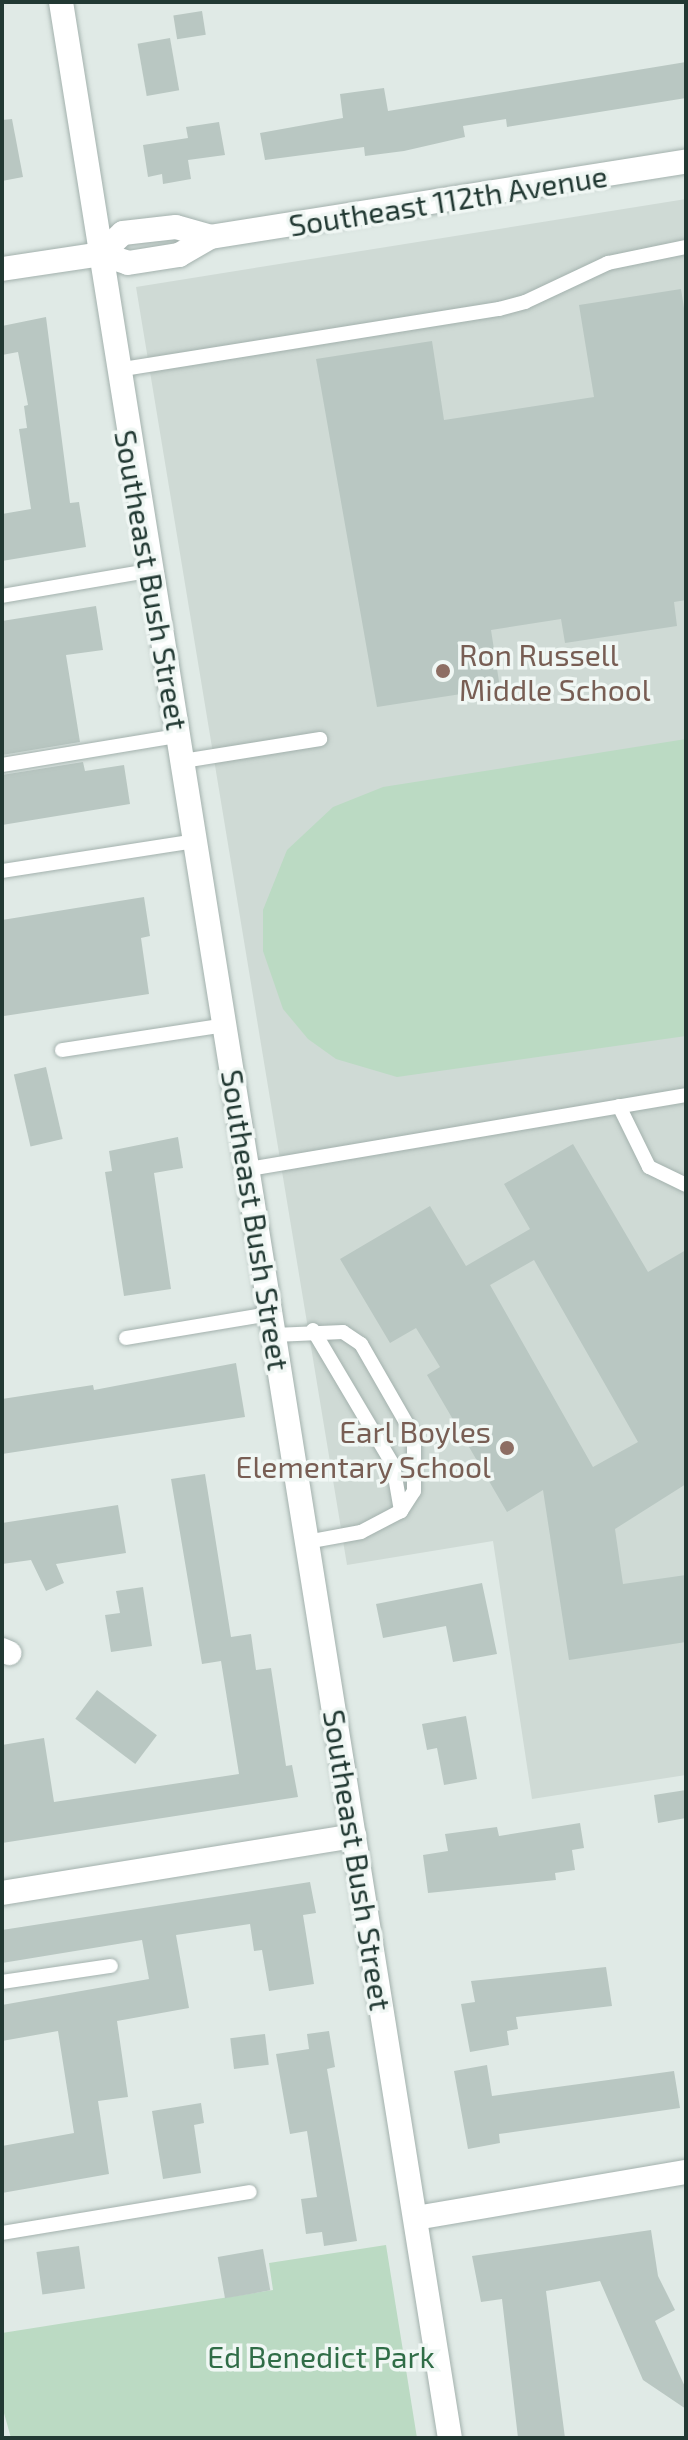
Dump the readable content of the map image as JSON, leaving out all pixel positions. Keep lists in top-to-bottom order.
{
  "streets": {
    "street": ["Southeast 112th Avenue", "Southeast Bush Street"]
  },
  "crossings": [
    ["Southeast 112th Avenue", "Southeast Bush Street"]
  ],
  "parks": ["Ed Benedict Park"],
  "places": ["Ron Russell Middle School", "Earl Boyles Elementary School"]
}
